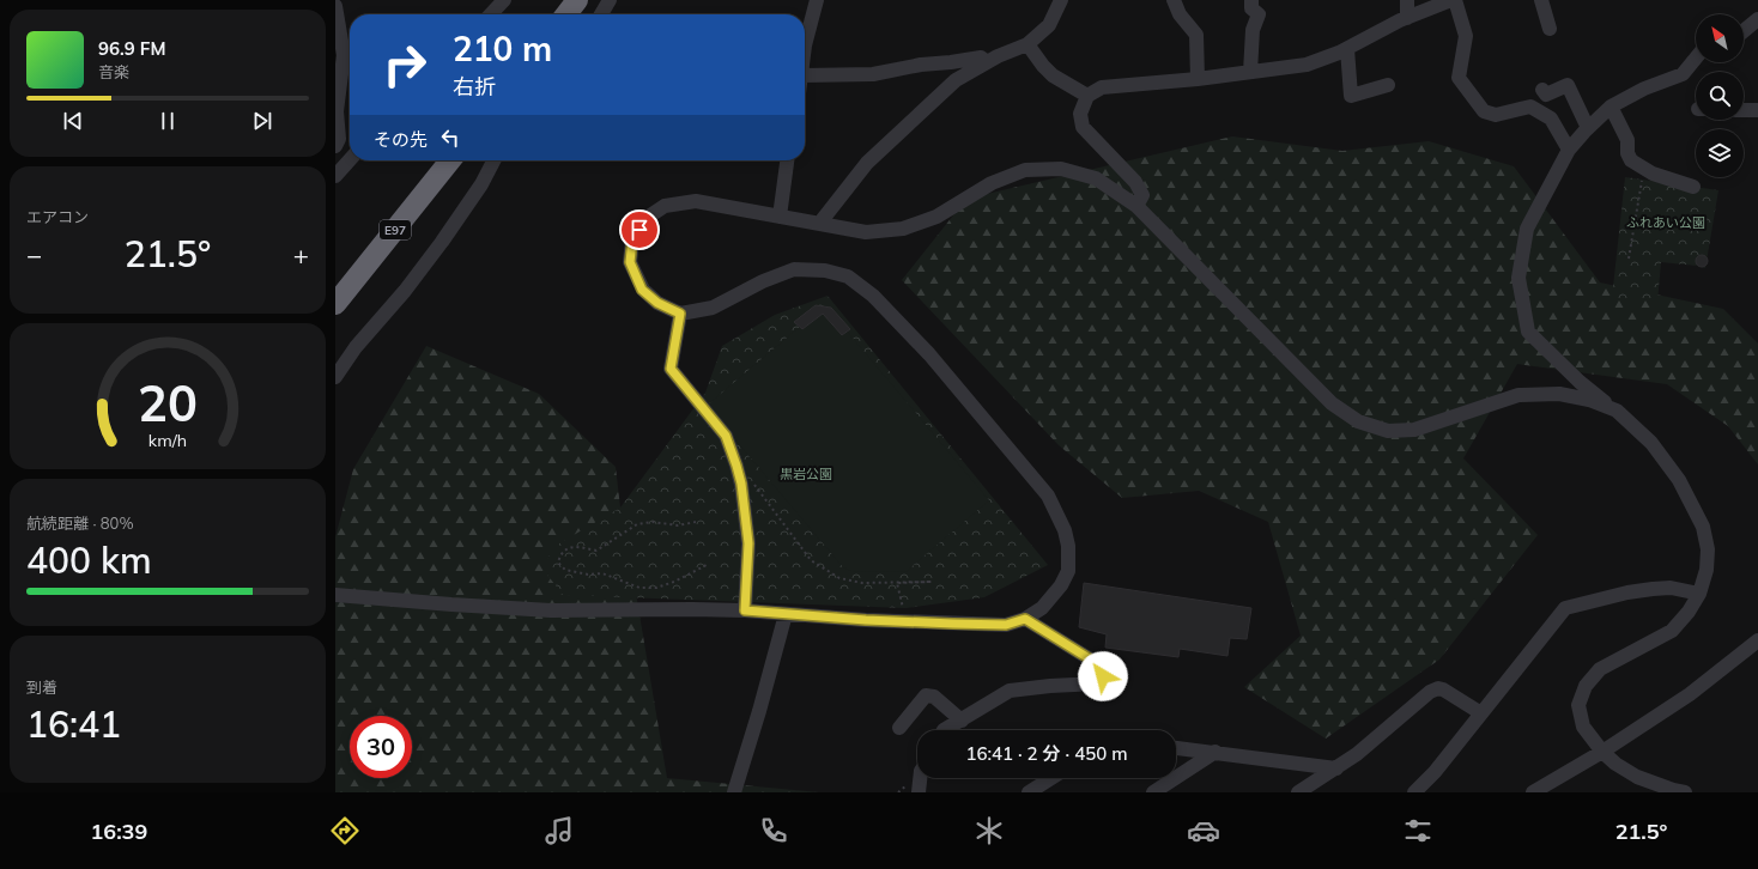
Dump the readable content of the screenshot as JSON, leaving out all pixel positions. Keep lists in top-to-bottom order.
{
  "streets": {
    "highway": ["E97"]
  },
  "parks": ["ふれあい公園", "黒岩公園"],
  "north": "top left",
  "page": {
    "turn": ["210 m", "右折"],
    "song": ["96.9 FM", "音楽"],
    "then": "その先",
    "tile": [
      "エアコン",
      ["航続距離 · 80%", "400 km"],
      ["到着", "16:41"]
    ],
    "heat": ["−", "21.5°", "+"],
    "limit": "30",
    "trip": "16:41 · 2 分 · 450 m",
    "tabs": ["16:39", "21.5°"],
    "gauge": ["20", "km/h"]
  }
}
